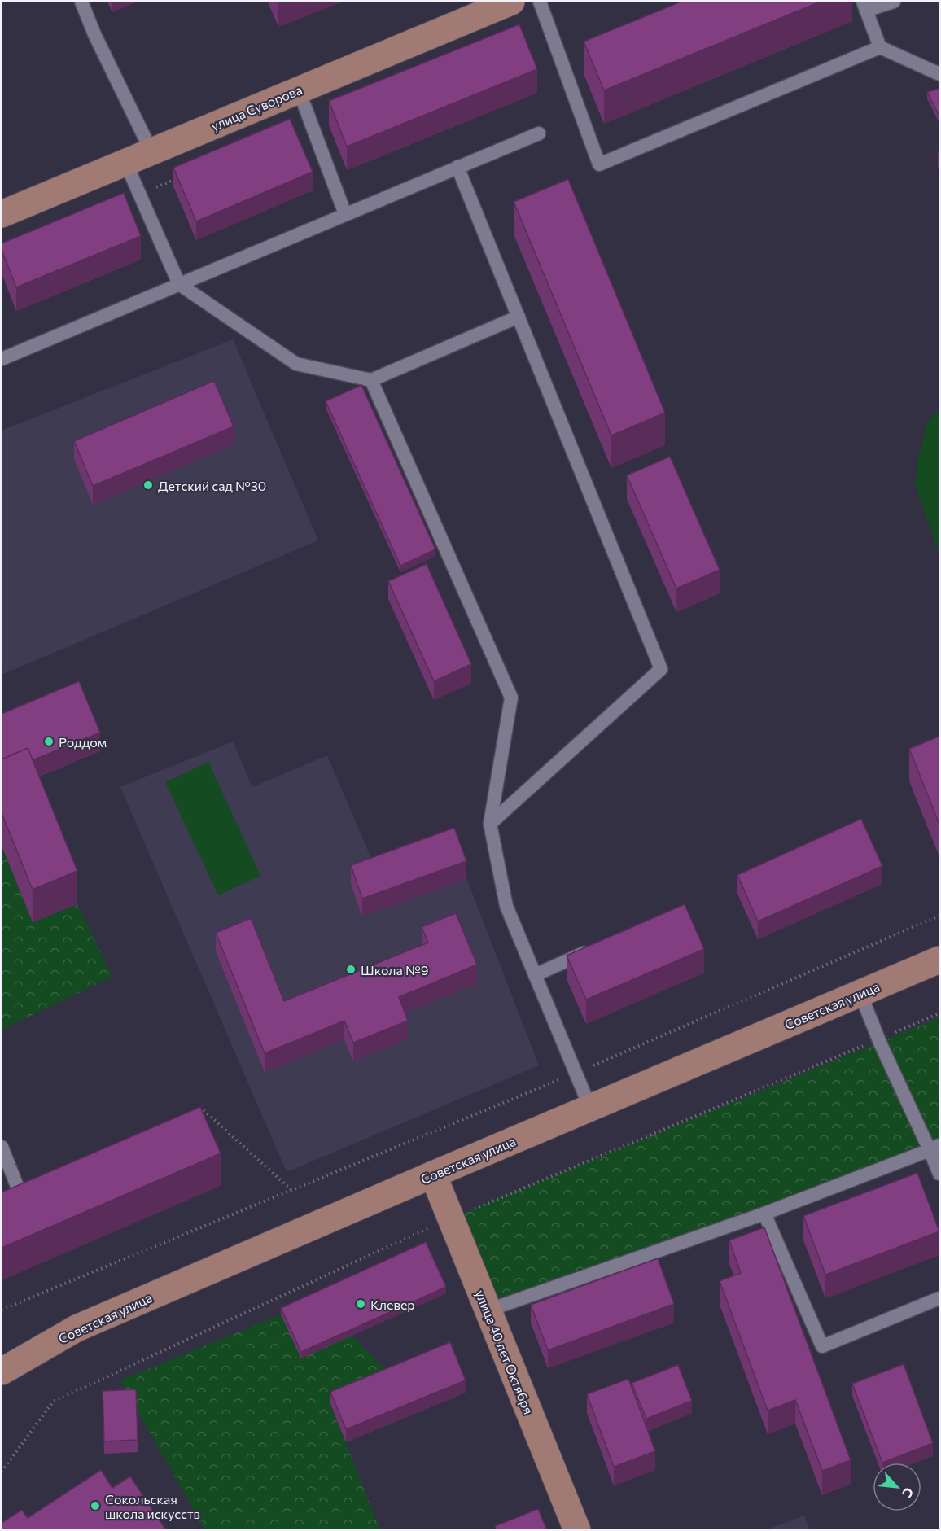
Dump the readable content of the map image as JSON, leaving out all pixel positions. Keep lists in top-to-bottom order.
{
  "streets": {
    "main road": ["улица Суворова", "Советская улица", "улица 40 лет Октября"]
  },
  "crossings": [
    ["Советская улица", "улица 40 лет Октября"]
  ],
  "places": [
    "Детский сад №30",
    "Роддом",
    "Школа №9",
    "Клевер",
    "Сокольская школа искусств"
  ],
  "north": "bottom right"
}
